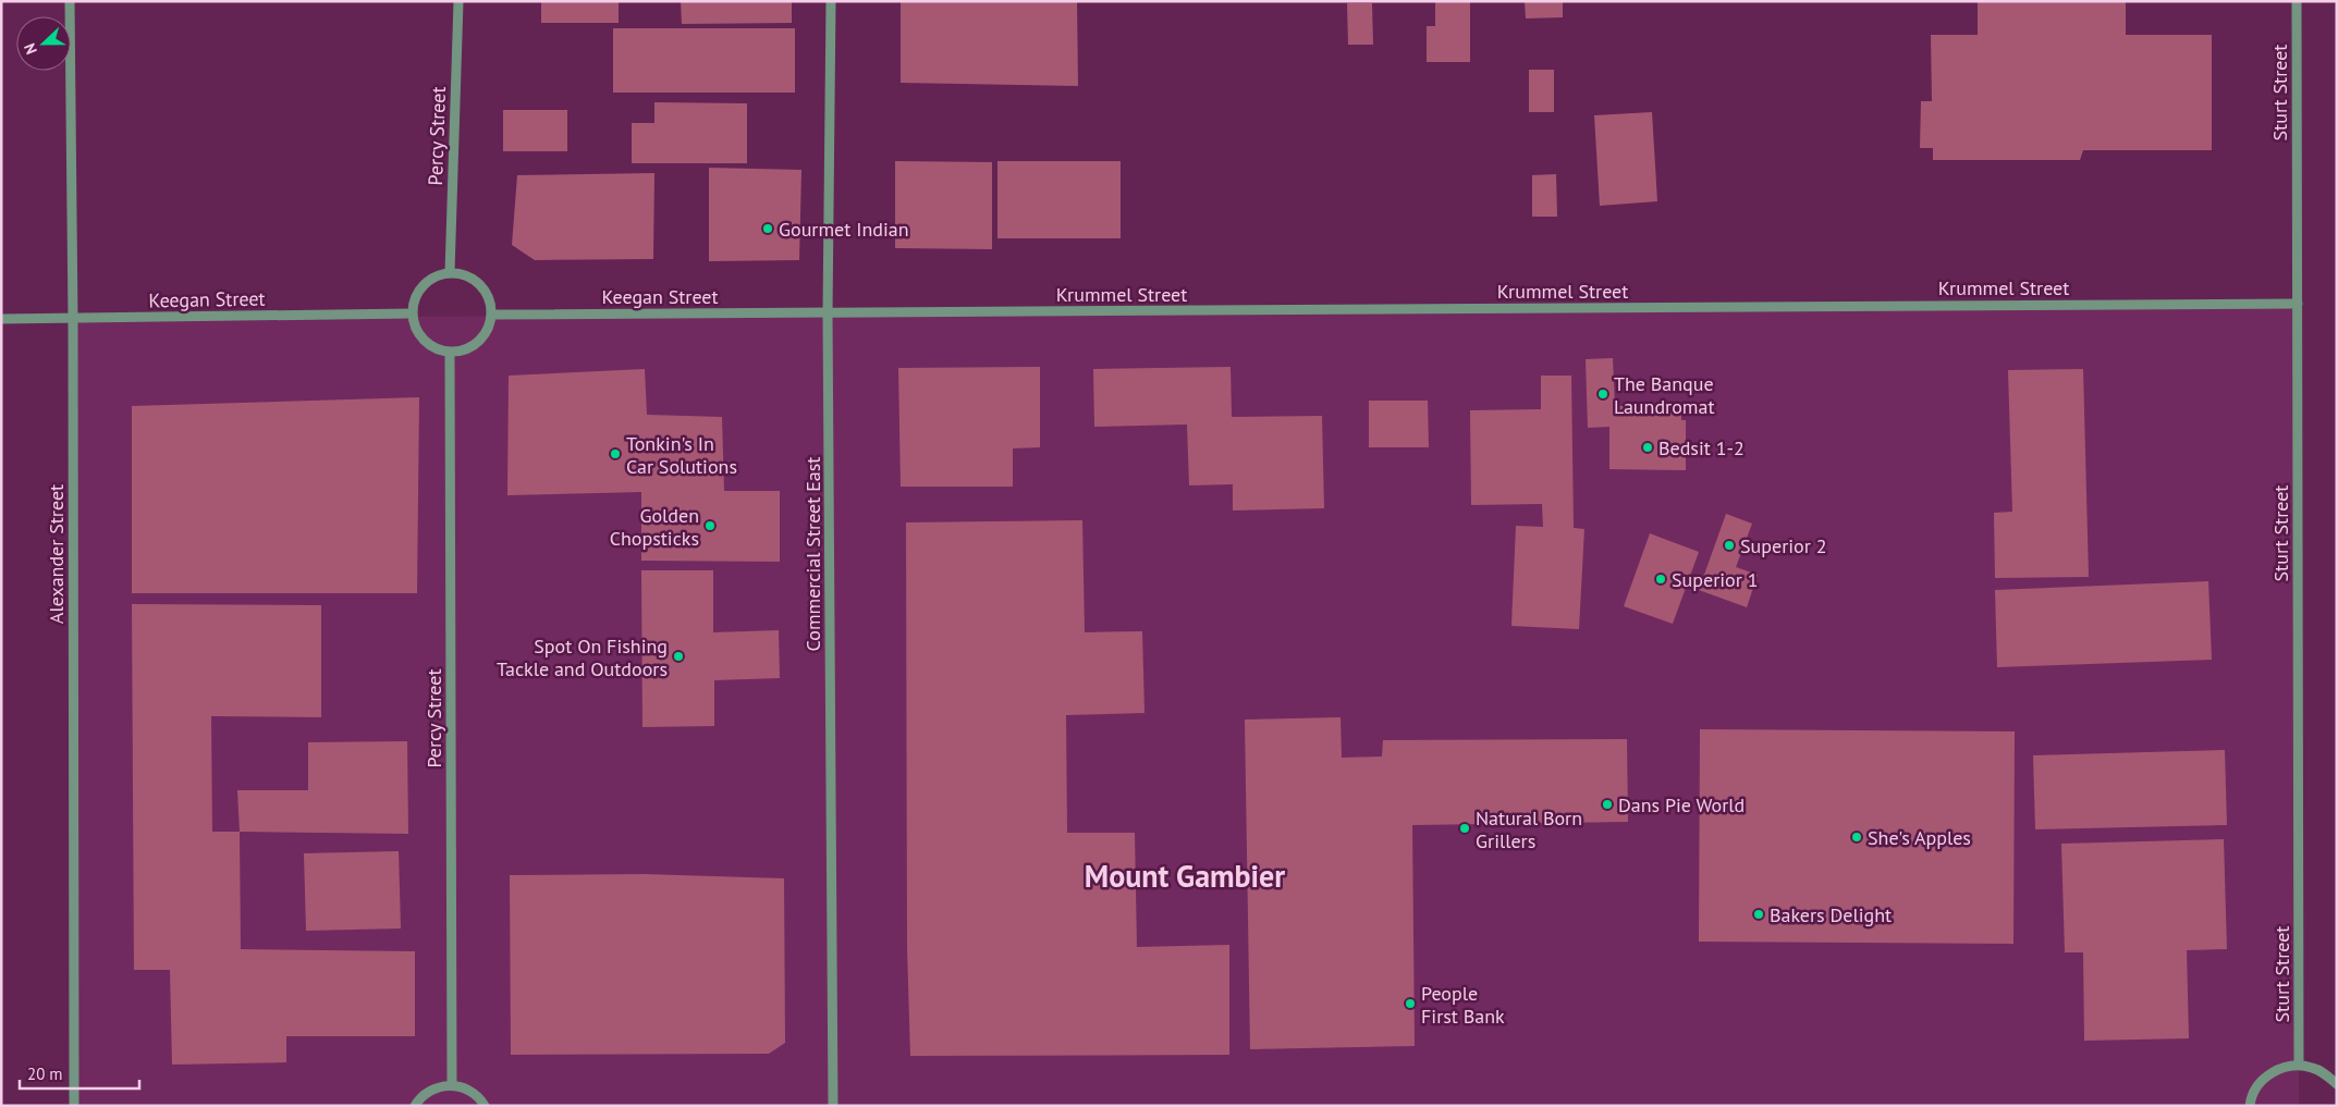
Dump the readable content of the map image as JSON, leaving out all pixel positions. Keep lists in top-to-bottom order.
{
  "streets": {
    "street": [
      "Sturt Street",
      "Percy Street",
      "Krummel Street",
      "Keegan Street",
      "Alexander Street",
      "Commercial Street East"
    ]
  },
  "crossings": [
    ["Sturt Street", "Krummel Street"],
    ["Percy Street", "Keegan Street"],
    ["Krummel Street", "Keegan Street"],
    ["Krummel Street", "Commercial Street East"],
    ["Keegan Street", "Alexander Street"],
    ["Keegan Street", "Commercial Street East"]
  ],
  "districts": ["Mount Gambier"],
  "places": [
    "Gourmet Indian",
    "The Banque Laundromat",
    "Bedsit 1-2",
    "Tonkin's In Car Solutions",
    "Golden Chopsticks",
    "Superior 2",
    "Superior 1",
    "Spot On Fishing Tackle and Outdoors",
    "Dans Pie World",
    "Natural Born Grillers",
    "She's Apples",
    "Bakers Delight",
    "People First Bank"
  ],
  "scale_bar": "20 m",
  "north": "left"
}
